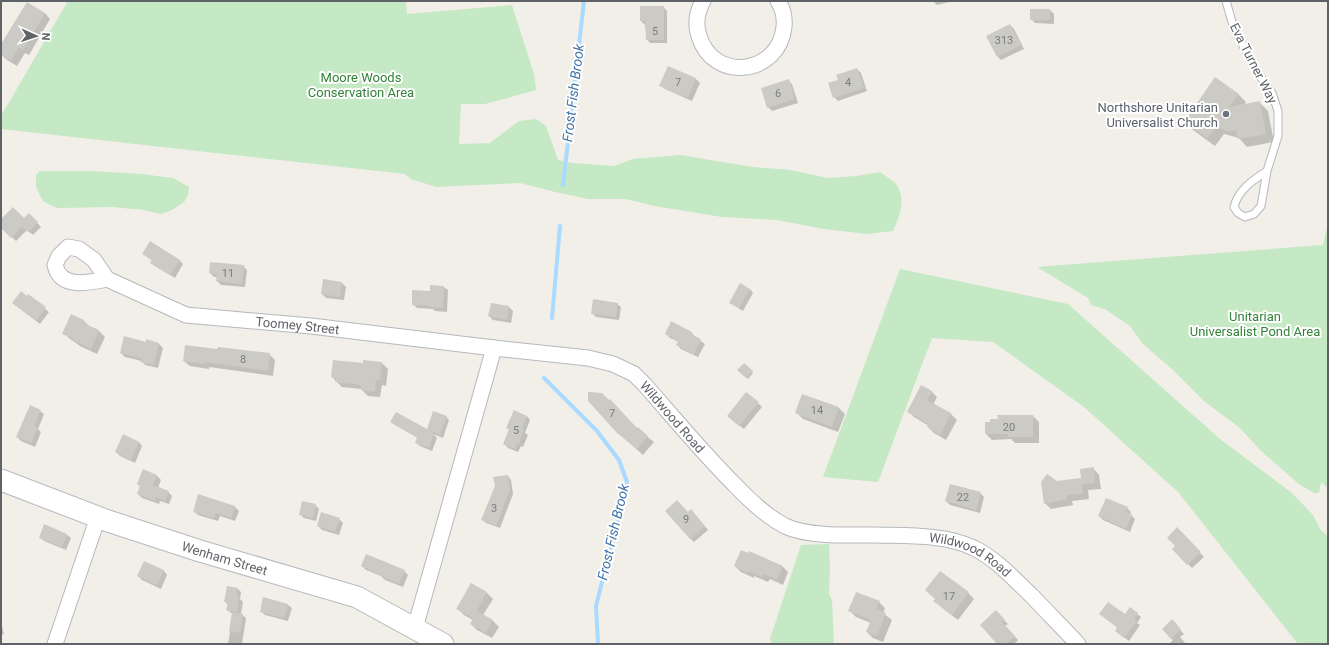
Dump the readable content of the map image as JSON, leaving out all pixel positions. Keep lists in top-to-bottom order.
{
  "streets": {
    "main road": ["Wenham Street"],
    "street": ["Toomey Street", "Wildwood Road"],
    "lane": ["Eva Turner Way"]
  },
  "crossings": [
    ["Toomey Street", "Wildwood Road"]
  ],
  "water": ["Frost Fish Brook"],
  "parks": ["Moore Woods Conservation Area", "Unitarian Universalist Pond Area"],
  "places": ["Northshore Unitarian Universalist Church"],
  "house_numbers": [
    "5",
    "313",
    "7",
    "4",
    "6",
    "11",
    "8",
    "14",
    "7",
    "20",
    "5",
    "22",
    "3",
    "9",
    "17"
  ],
  "north": "right"
}
